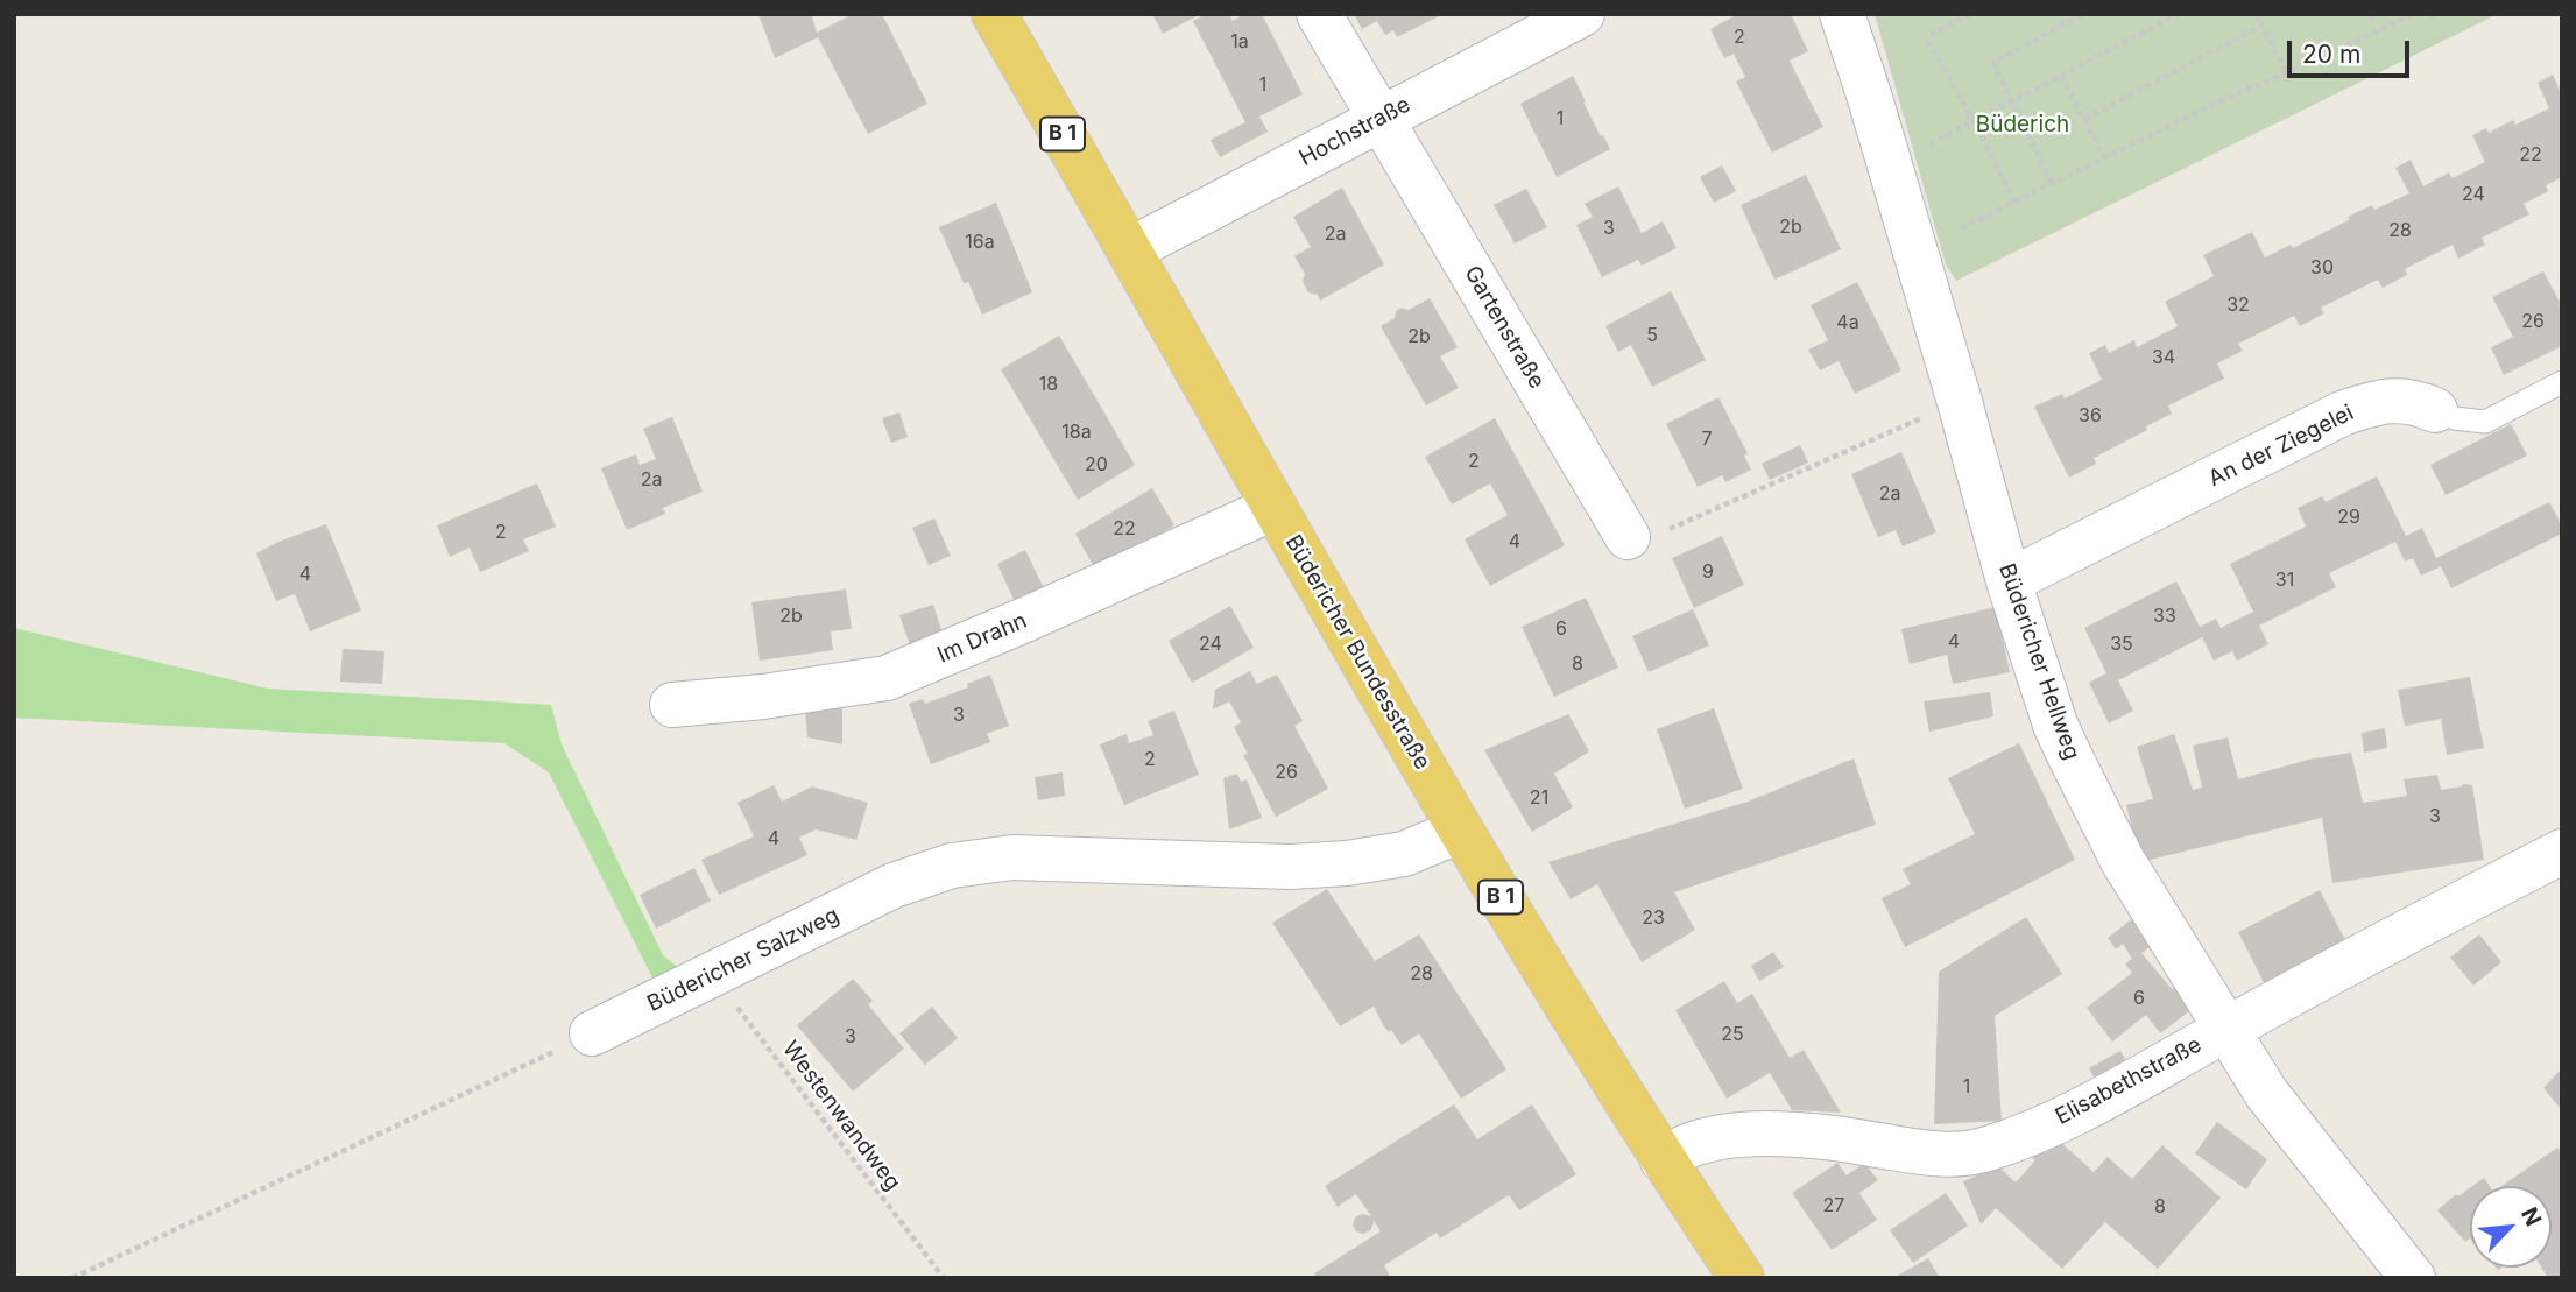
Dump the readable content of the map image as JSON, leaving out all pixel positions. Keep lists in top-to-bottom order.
{
  "streets": {
    "main road": ["B 1", "Büdericher Bundesstraße"],
    "street": [
      "Hochstraße",
      "Gartenstraße",
      "An der Ziegelei",
      "Im Drahn",
      "Büdericher Hellweg",
      "Büdericher Salzweg",
      "Elisabethstraße"
    ],
    "path": ["Westenwandweg"]
  },
  "crossings": [
    ["Hochstraße", "Gartenstraße"],
    ["Hochstraße", "Büdericher Bundesstraße"],
    ["An der Ziegelei", "Büdericher Hellweg"],
    ["Im Drahn", "Büdericher Bundesstraße"],
    ["Büdericher Bundesstraße", "Büdericher Salzweg"],
    ["Büdericher Bundesstraße", "Elisabethstraße"],
    ["Büdericher Hellweg", "Elisabethstraße"],
    ["Büdericher Salzweg", "Westenwandweg"]
  ],
  "parks": ["Büderich"],
  "house_numbers": [
    "2",
    "1a",
    "1",
    "1",
    "22",
    "24",
    "2b",
    "3",
    "28",
    "2a",
    "16a",
    "30",
    "32",
    "26",
    "4a",
    "5",
    "2b",
    "34",
    "18",
    "36",
    "18a",
    "7",
    "2",
    "20",
    "2a",
    "2a",
    "29",
    "22",
    "2",
    "4",
    "9",
    "4",
    "31",
    "2b",
    "33",
    "6",
    "4",
    "24",
    "35",
    "8",
    "3",
    "2",
    "26",
    "21",
    "3",
    "4",
    "23",
    "28",
    "6",
    "25",
    "3",
    "1",
    "27",
    "8"
  ],
  "scale_bar": "20 m",
  "north": "top right"
}
